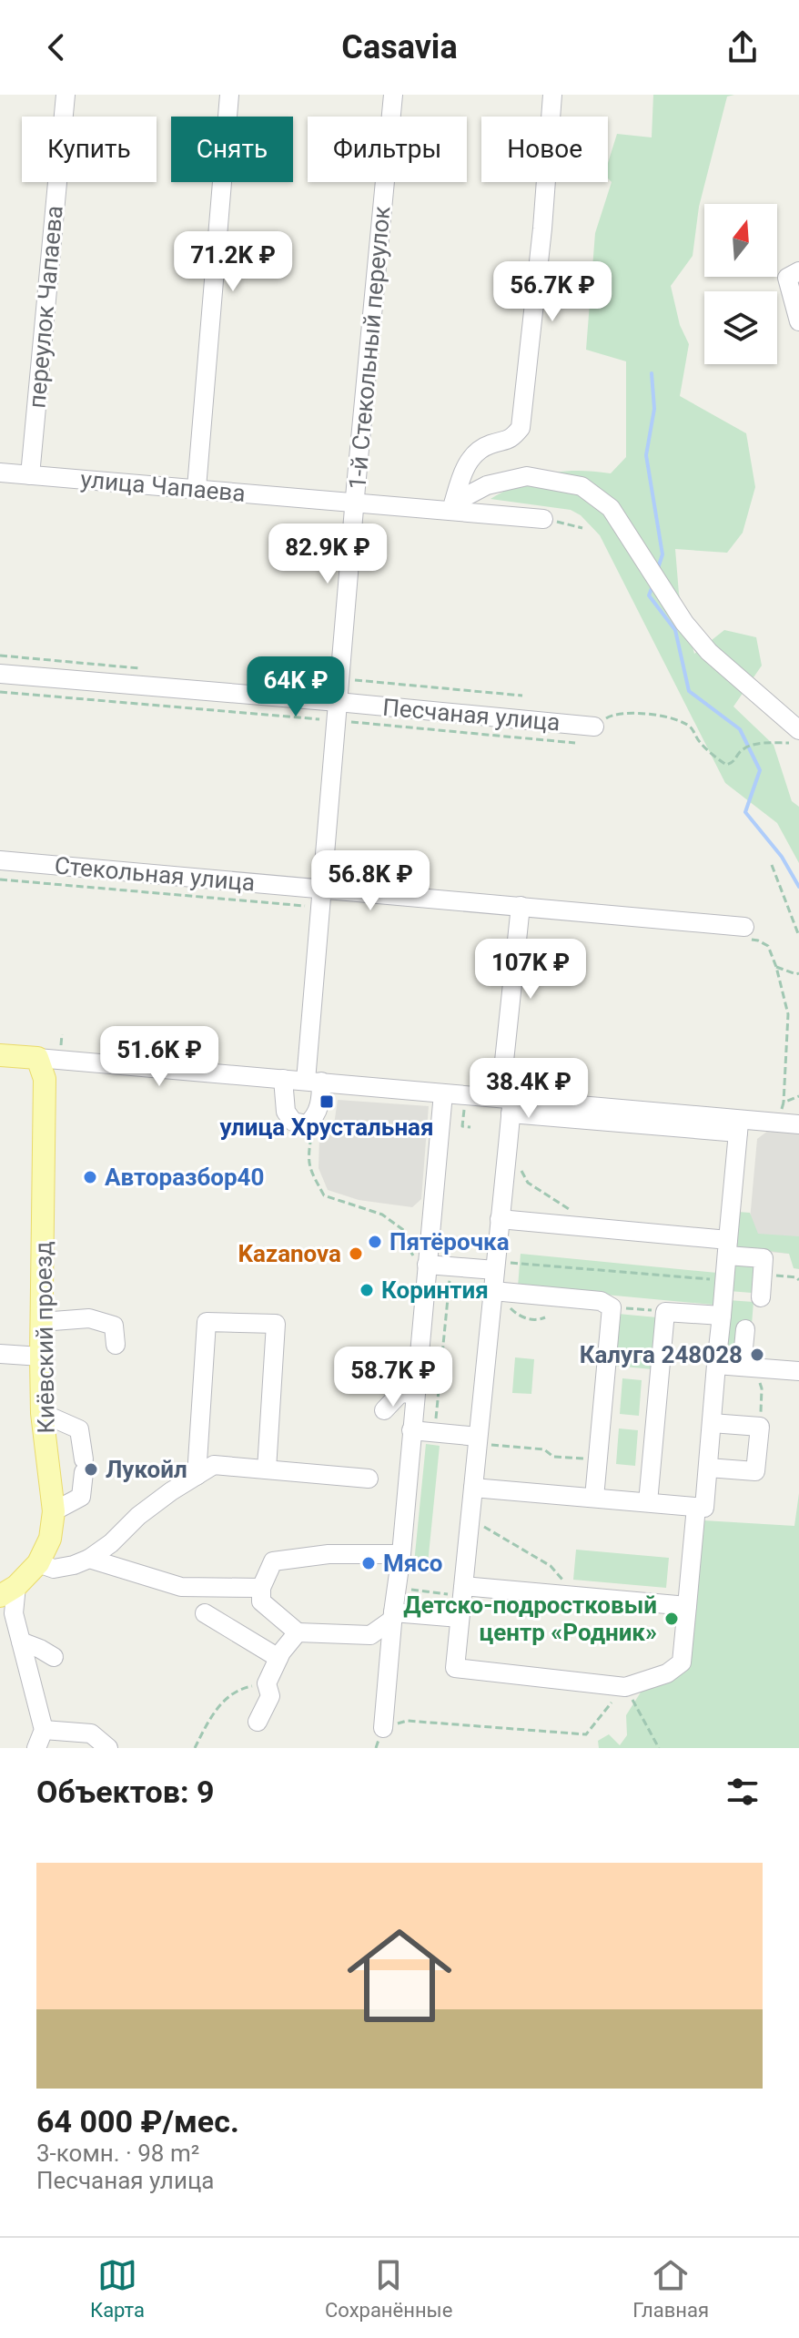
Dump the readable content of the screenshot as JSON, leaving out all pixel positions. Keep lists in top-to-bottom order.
{
  "streets": {
    "main road": ["Киёвский проезд"],
    "street": [
      "переулок Чапаева",
      "1-й Стекольный переулок",
      "улица Чапаева",
      "Песчаная улица",
      "Стекольная улица"
    ]
  },
  "crossings": [
    ["переулок Чапаева", "улица Чапаева"],
    ["1-й Стекольный переулок", "улица Чапаева"],
    ["1-й Стекольный переулок", "Песчаная улица"],
    ["1-й Стекольный переулок", "Стекольная улица"]
  ],
  "places": {
    "transit": ["улица Хрустальная"],
    "other": [
      "Авторазбор40",
      "Пятёрочка",
      "Kazanova",
      "Коринтия",
      "Калуга 248028",
      "Лукойл",
      "Мясо",
      "Детско-подростковый центр «Родник»"
    ]
  },
  "north": "top",
  "page": {
    "header": "Casavia",
    "chip": [
      "Купить",
      "Снять",
      "Фильтры",
      "Новое"
    ],
    "price": [
      "71.2K ₽",
      "56.7K ₽",
      "82.9K ₽",
      "64K ₽",
      "56.8K ₽",
      "107K ₽",
      "51.6K ₽",
      "38.4K ₽",
      "58.7K ₽"
    ],
    "heading": "Объектов: 9",
    "list": [
      {
        "name": "64 000 ₽/мес.",
        "note": "3-комн. · 98 m² · Песчаная улица"
      }
    ],
    "tabs": ["Карта", "Сохранённые", "Главная"]
  }
}
